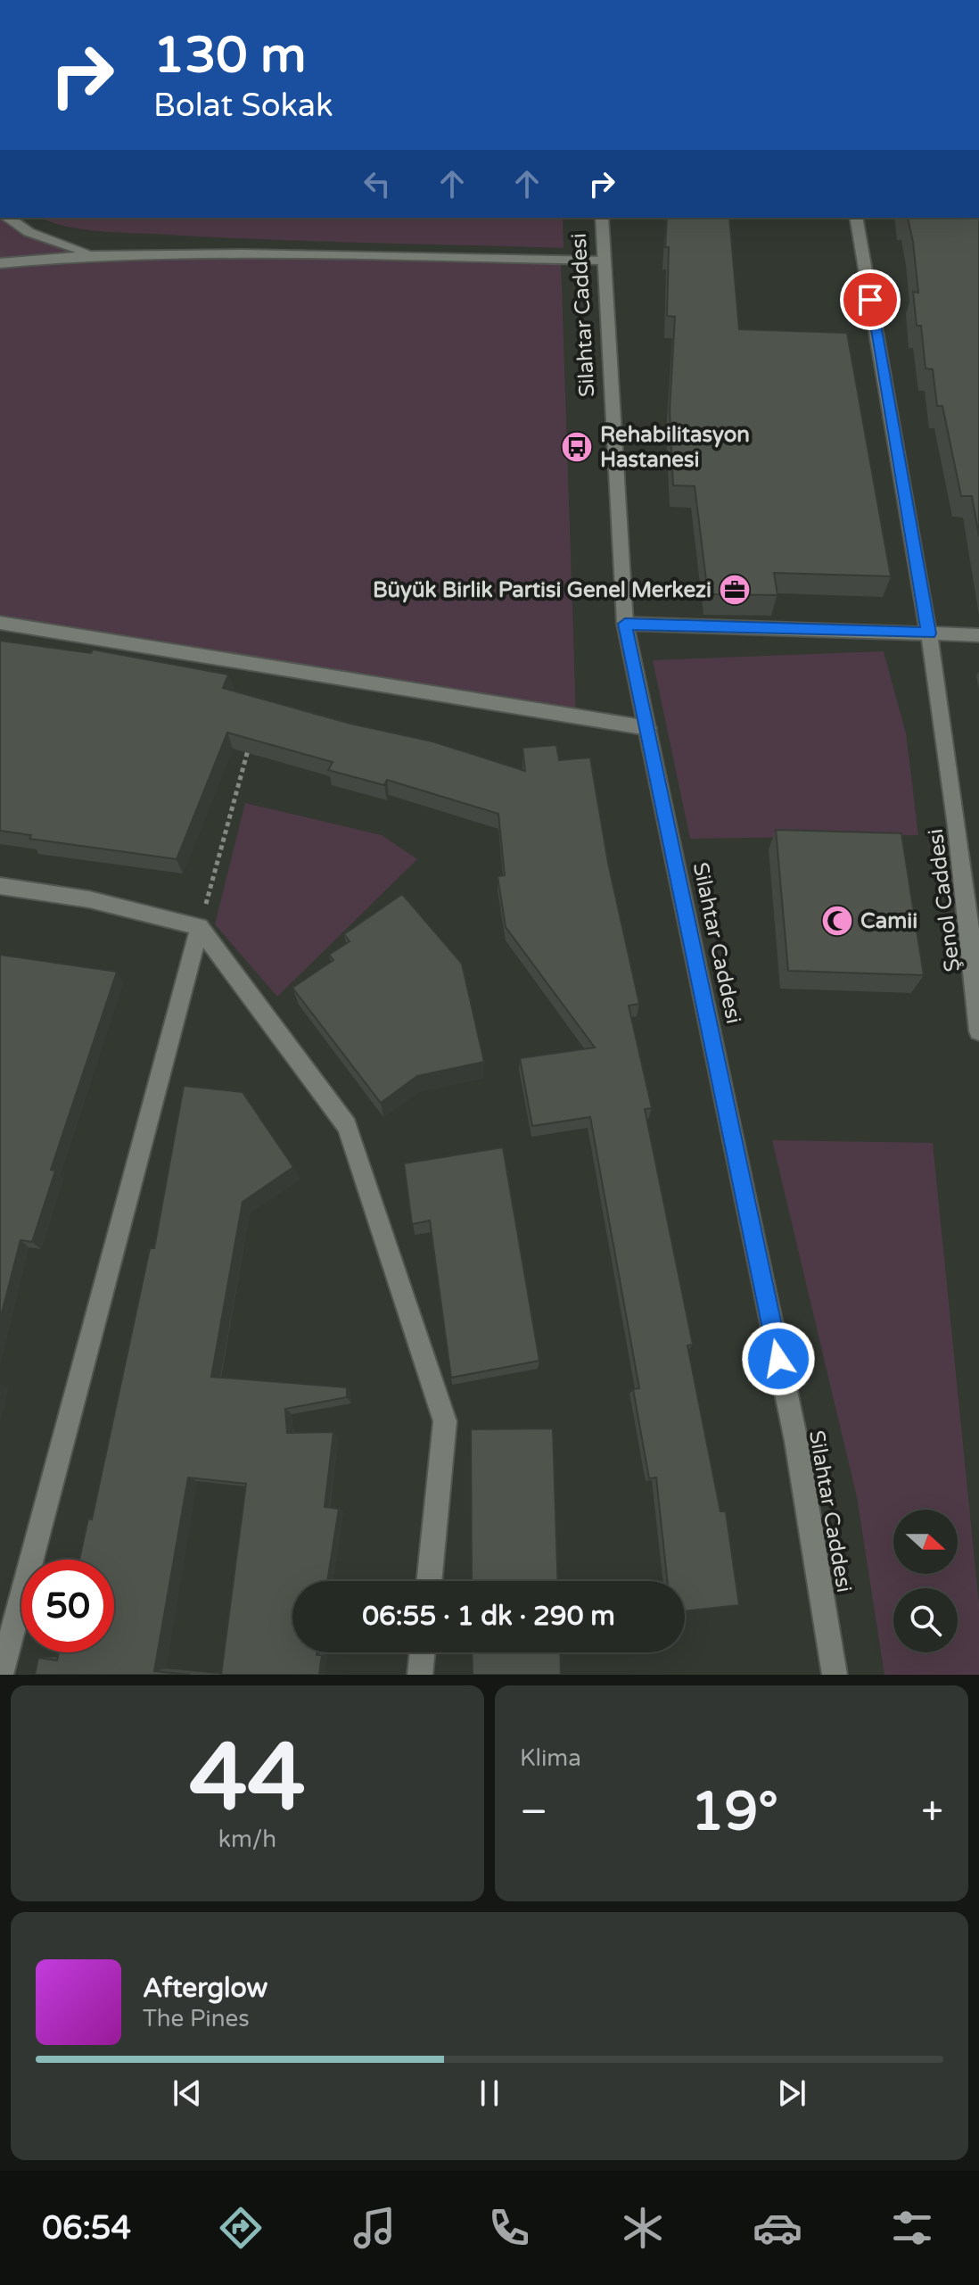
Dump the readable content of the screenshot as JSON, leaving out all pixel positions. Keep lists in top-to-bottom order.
{
  "streets": {
    "street": ["Silahtar Caddesi", "Şenol Caddesi"]
  },
  "places": {
    "bus stop": ["Rehabilitasyon Hastanesi"],
    "office": ["Büyük Birlik Partisi Genel Merkezi"],
    "mosque": ["Camii"]
  },
  "north": "right",
  "page": {
    "turn": ["130 m", "Bolat Sokak"],
    "limit": "50",
    "trip": "06:55 · 1 dk · 290 m",
    "tile": [
      ["44", "km/h"],
      "Klima"
    ],
    "heat": ["−", "19°", "+"],
    "song": ["Afterglow", "The Pines"],
    "tabs": "06:54"
  }
}
